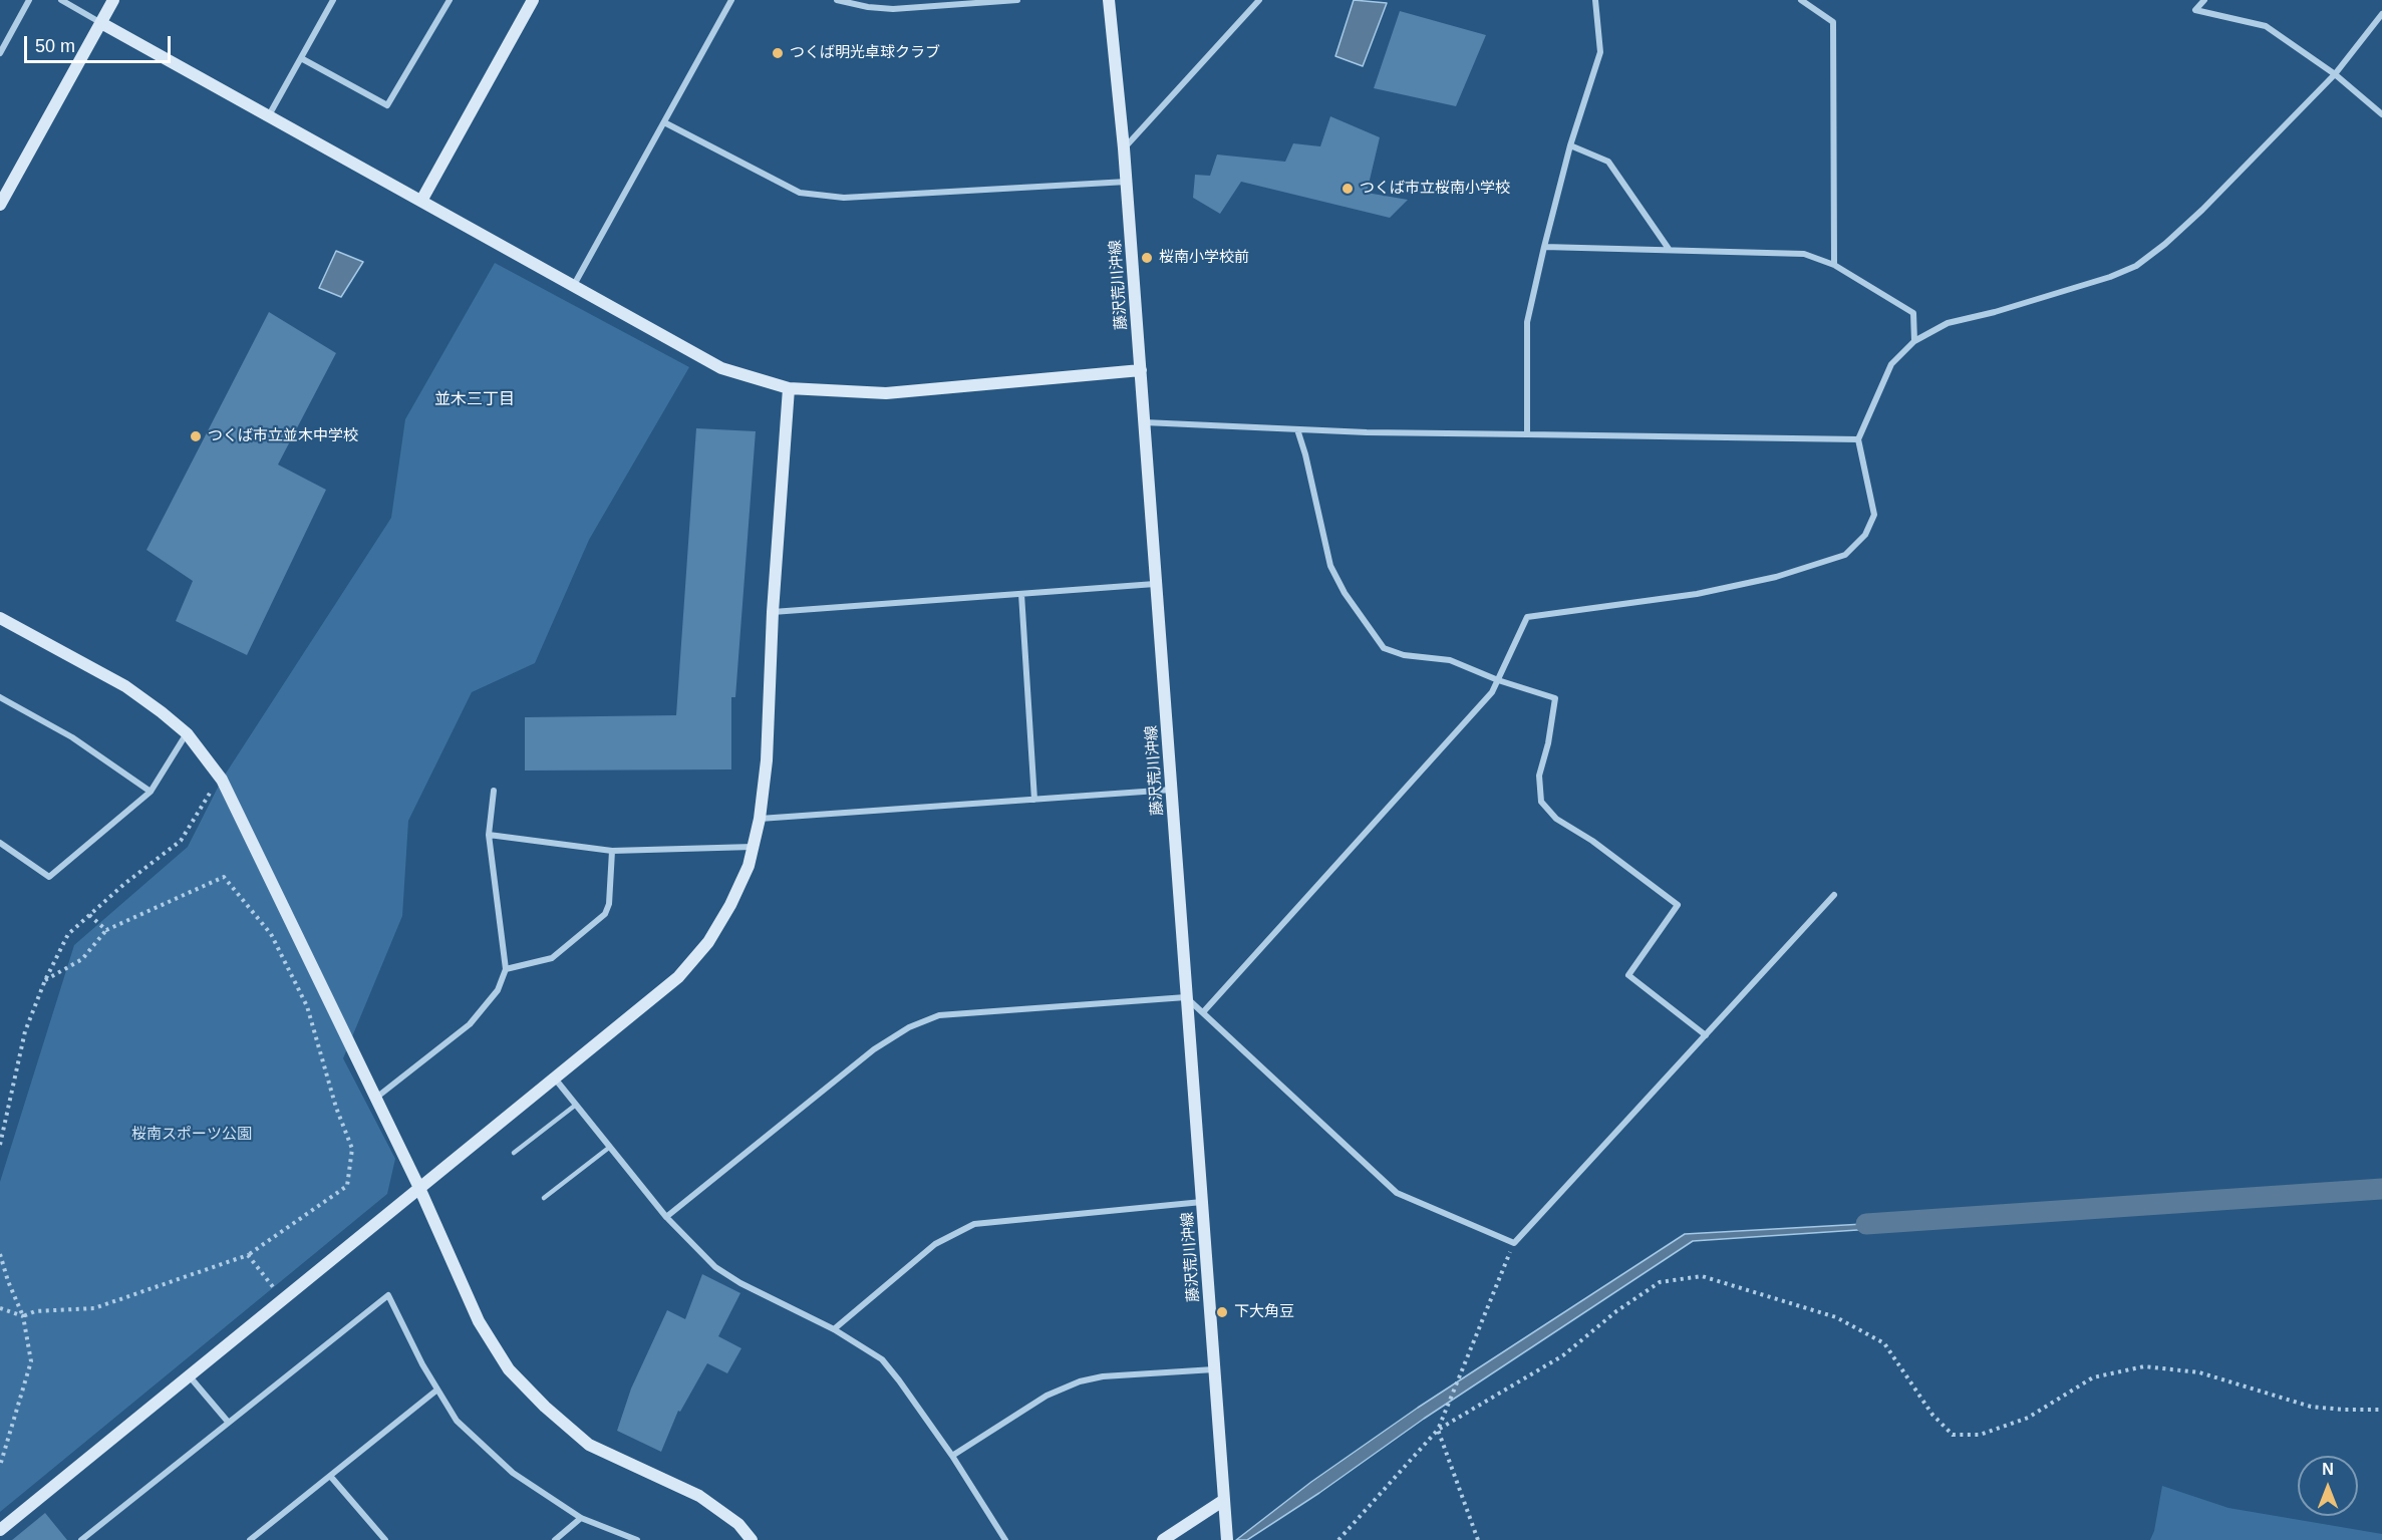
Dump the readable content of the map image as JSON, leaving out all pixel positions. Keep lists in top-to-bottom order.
{
  "streets": {
    "street": ["藤沢荒川沖線"]
  },
  "districts": ["並木三丁目"],
  "parks": ["桜南スポーツ公園"],
  "places": [
    "つくば明光卓球クラブ",
    "つくば市立桜南小学校",
    "桜南小学校前",
    "つくば市立並木中学校",
    "下大角豆"
  ],
  "scale_bar": "50 m",
  "north": "top"
}
